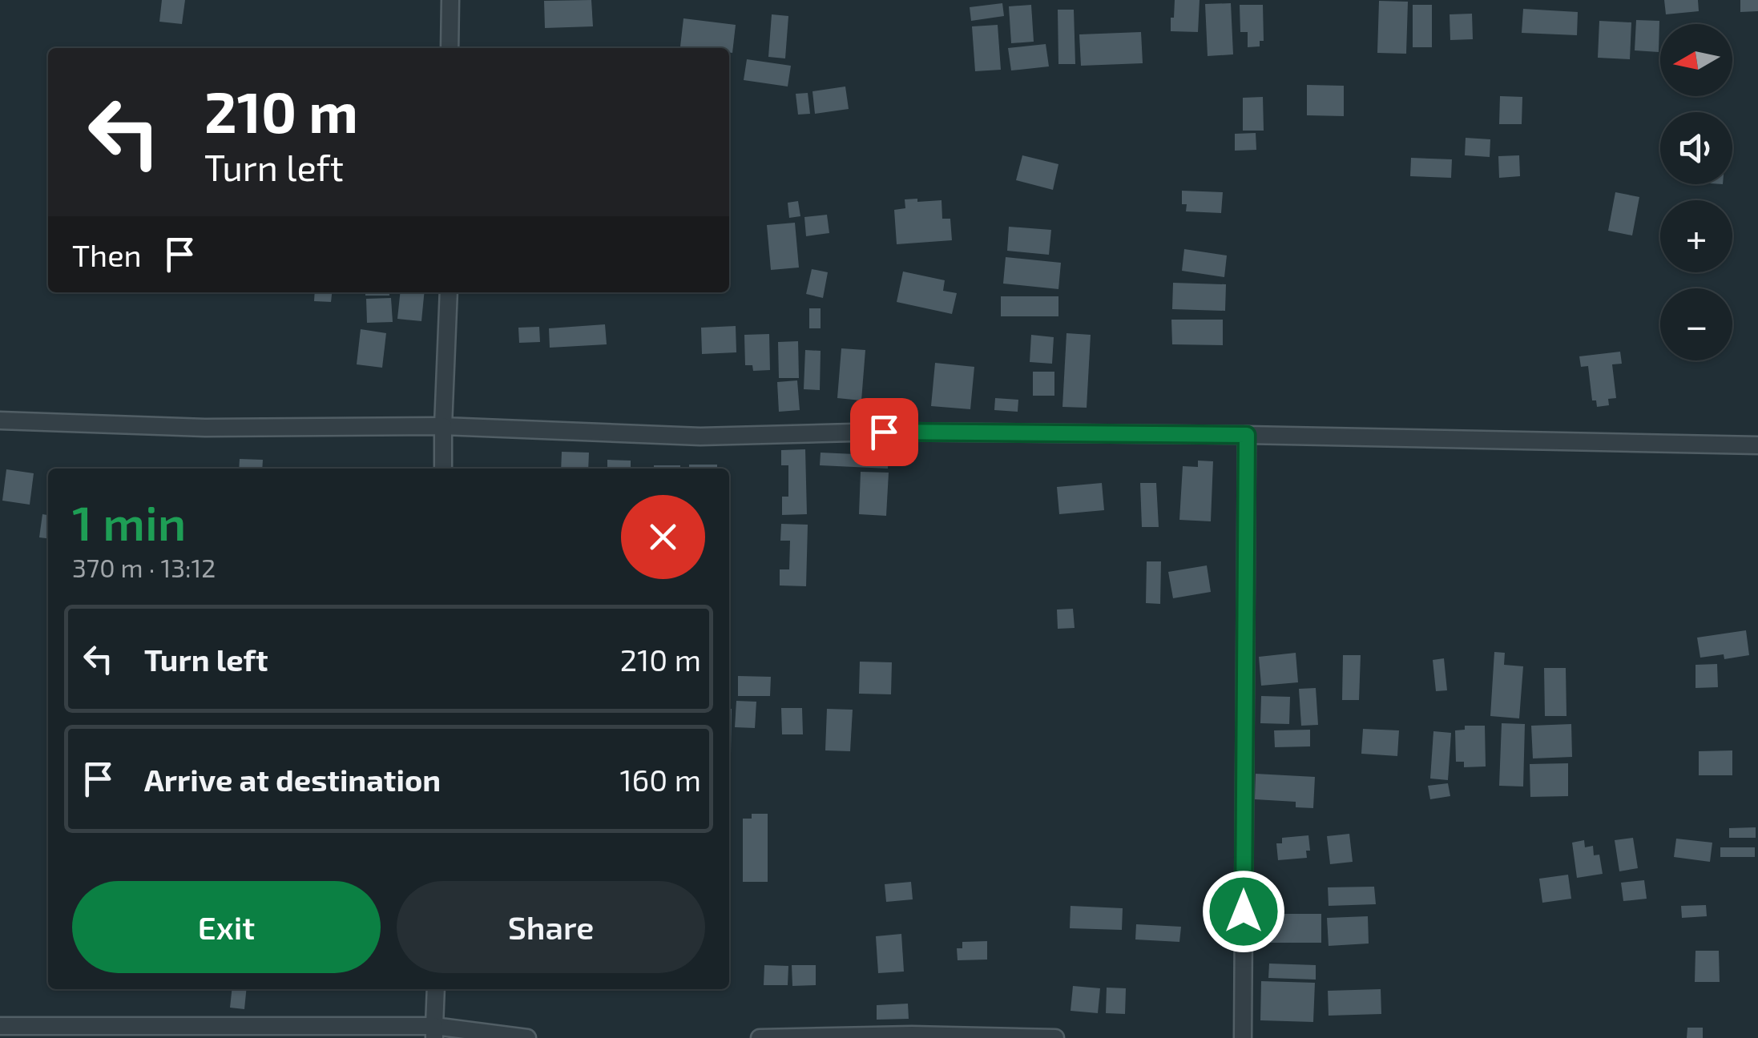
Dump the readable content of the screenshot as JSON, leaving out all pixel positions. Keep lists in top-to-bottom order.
{
  "north": "left",
  "page": {
    "map_buttons": ["+", "−"],
    "turn": ["210 m", "Turn left"],
    "then": "Then",
    "heading": ["1 min", "370 m · 13:12"],
    "list": [
      {
        "name": "Turn left",
        "value": "210 m"
      },
      {
        "name": "Arrive at destination",
        "value": "160 m"
      }
    ],
    "buttons": ["Exit", "Share"]
  }
}
